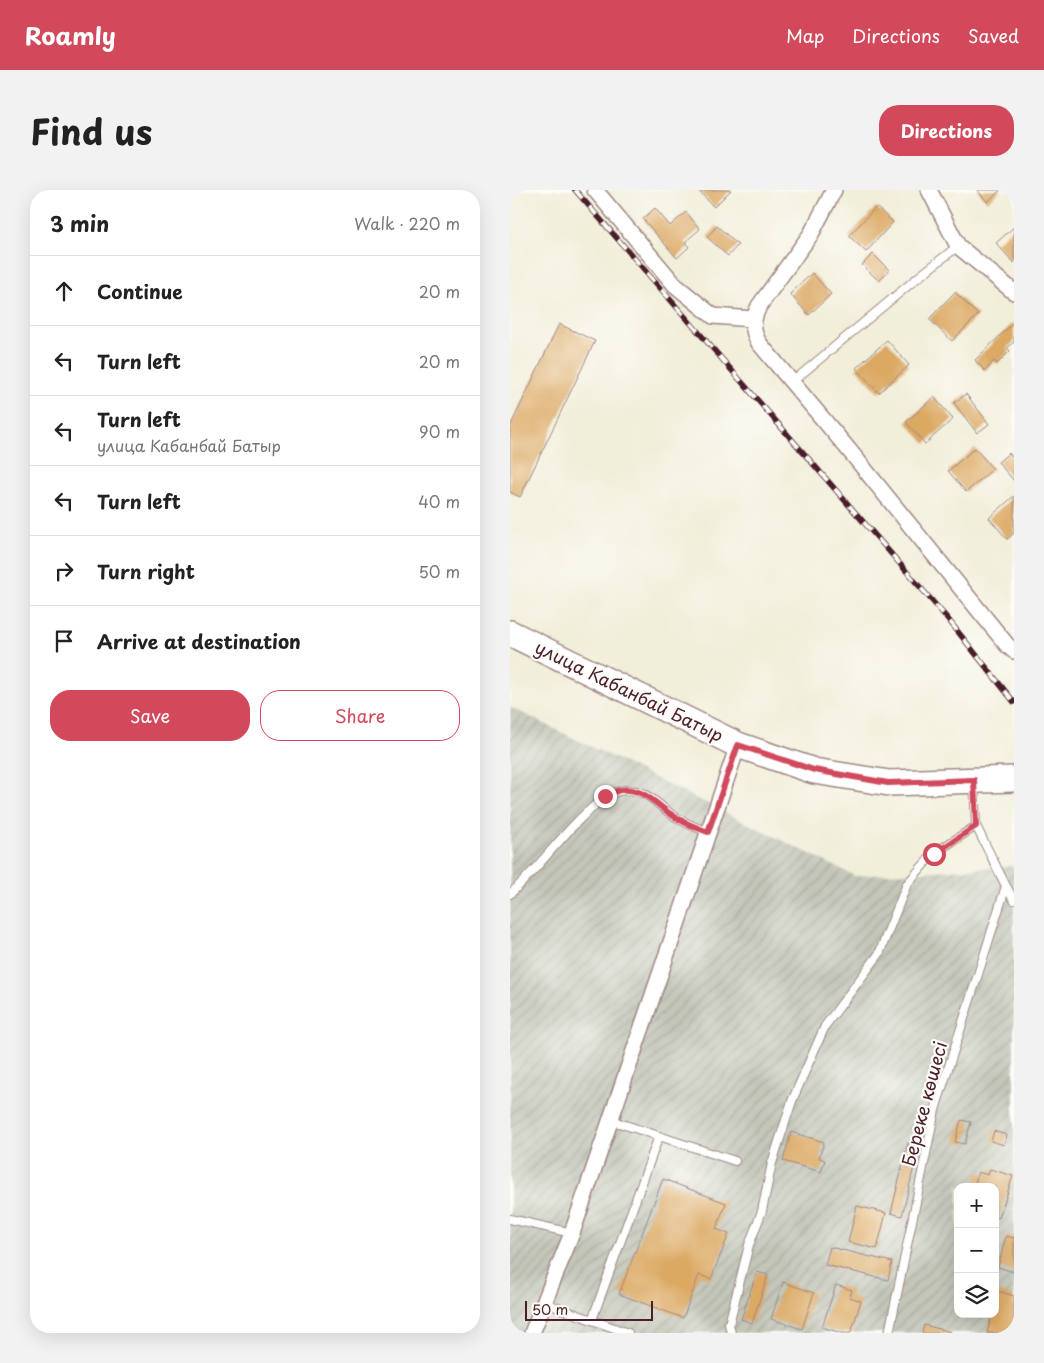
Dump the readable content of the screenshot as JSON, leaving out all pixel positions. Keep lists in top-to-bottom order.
{
  "streets": {
    "main road": ["улица Кабанбай Батыр"],
    "lane": ["Береке көшесі"]
  },
  "scale_bar": "50 m",
  "page": {
    "header": "Roamly",
    "nav": ["Map", "Directions", "Saved"],
    "title": "Find us",
    "buttons": [
      "Directions",
      ["Save", "Share"]
    ],
    "heading": ["3 min", "Walk · 220 m"],
    "list": [
      ["Continue", "20 m"],
      ["Turn left", "20 m"],
      ["Turn left", "улица Кабанбай Батыр", "90 m"],
      ["Turn left", "40 m"],
      ["Turn right", "50 m"],
      "Arrive at destination"
    ],
    "map_buttons": ["+", "−"],
    "scale": "50 m"
  }
}
